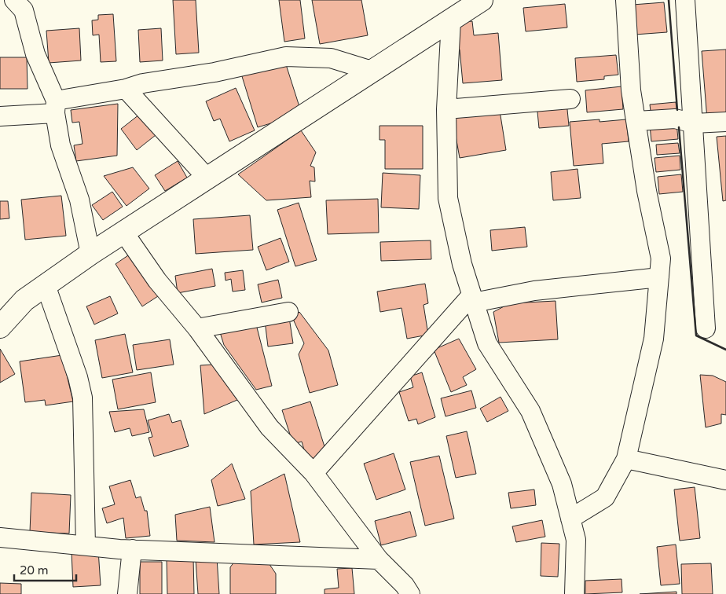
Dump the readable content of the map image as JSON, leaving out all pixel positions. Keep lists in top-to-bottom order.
{
  "scale_bar": "20 m"
}
